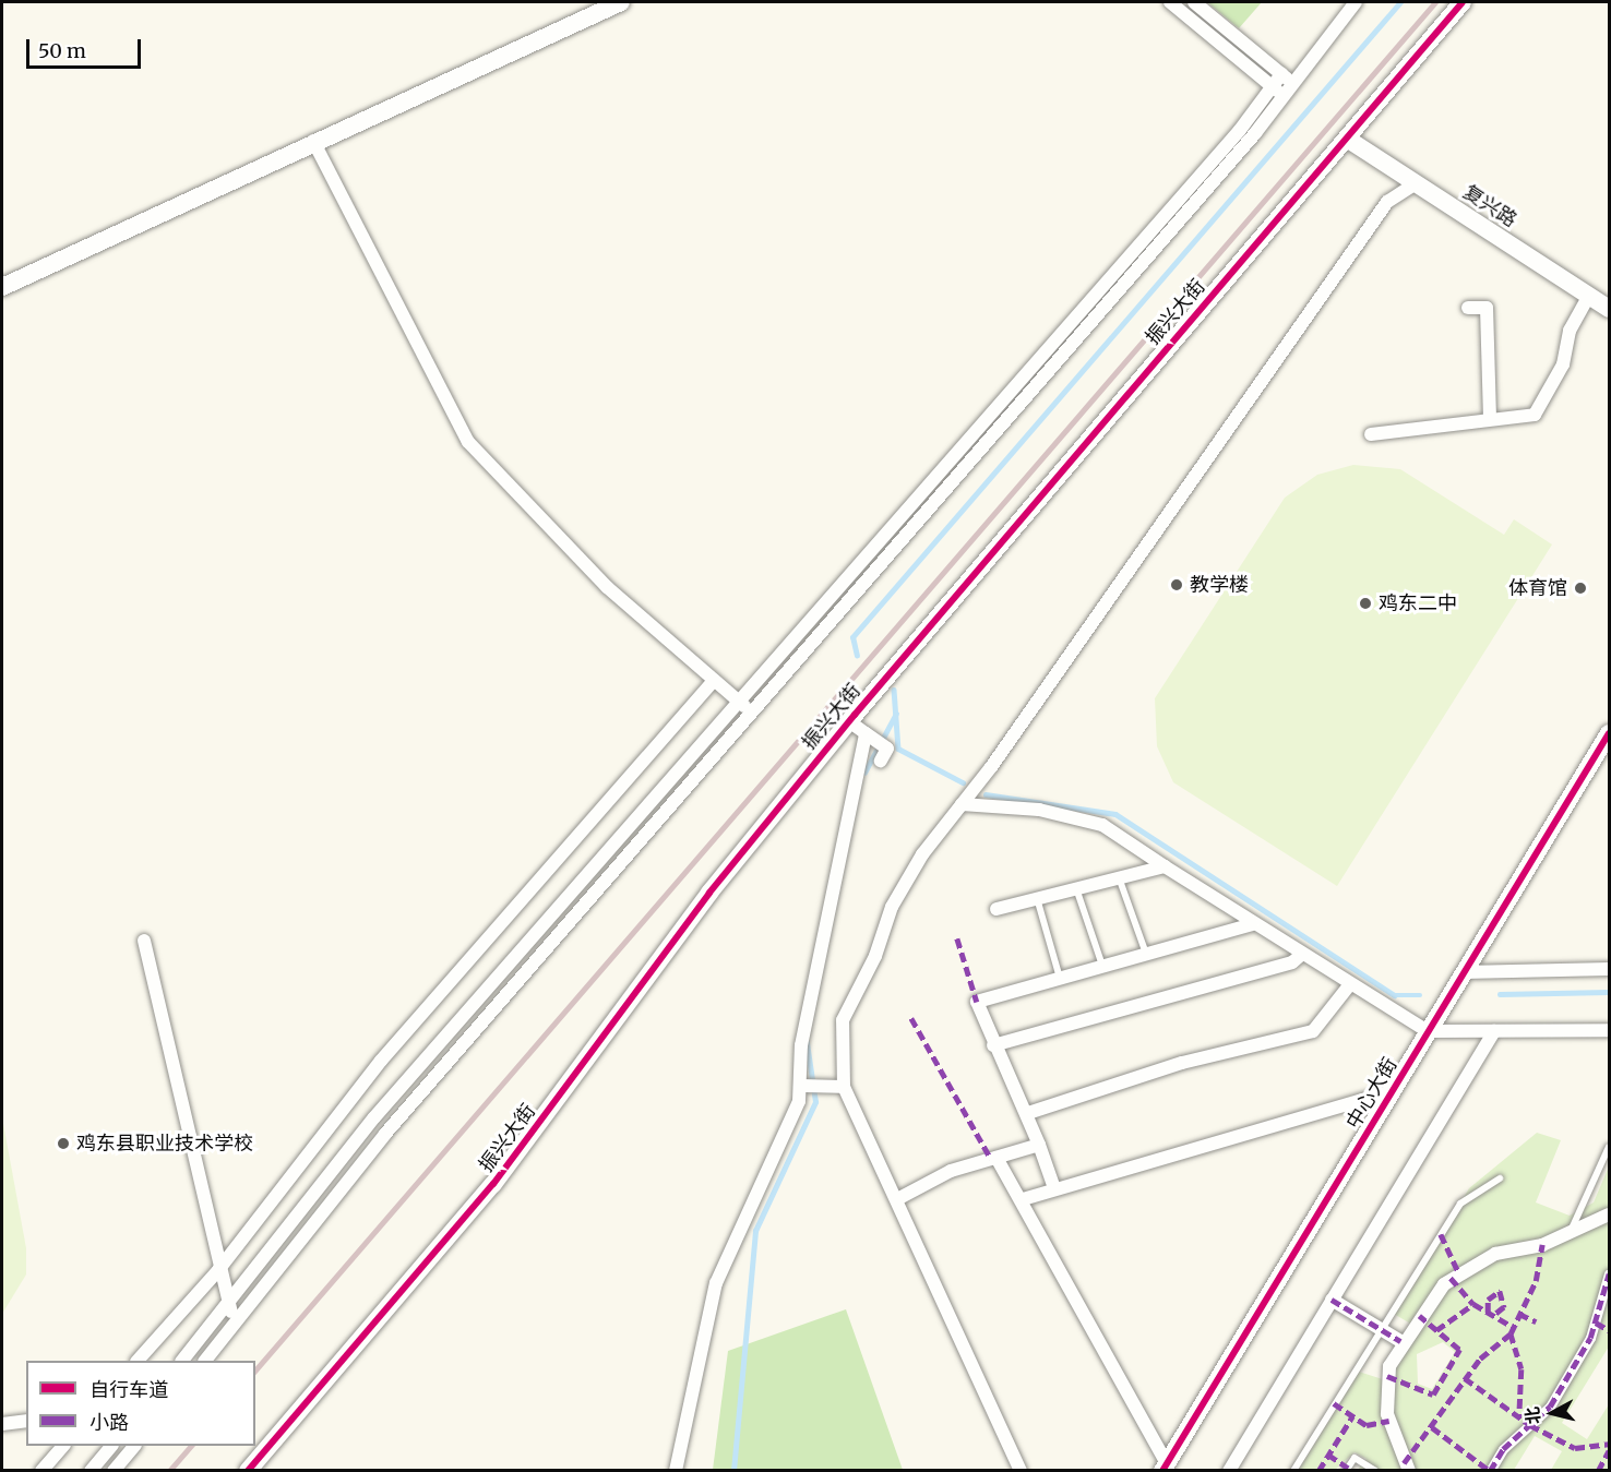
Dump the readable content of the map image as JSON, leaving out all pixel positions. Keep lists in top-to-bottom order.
{
  "streets": {
    "street": ["复兴路", "振兴大街", "中心大街"]
  },
  "crossings": [
    ["复兴路", "振兴大街"]
  ],
  "places": [
    "教学楼",
    "体育馆",
    "鸡东二中",
    "鸡东县职业技术学校"
  ],
  "legend": ["自行车道", "小路"],
  "scale_bar": "50 m",
  "north": "left"
}
